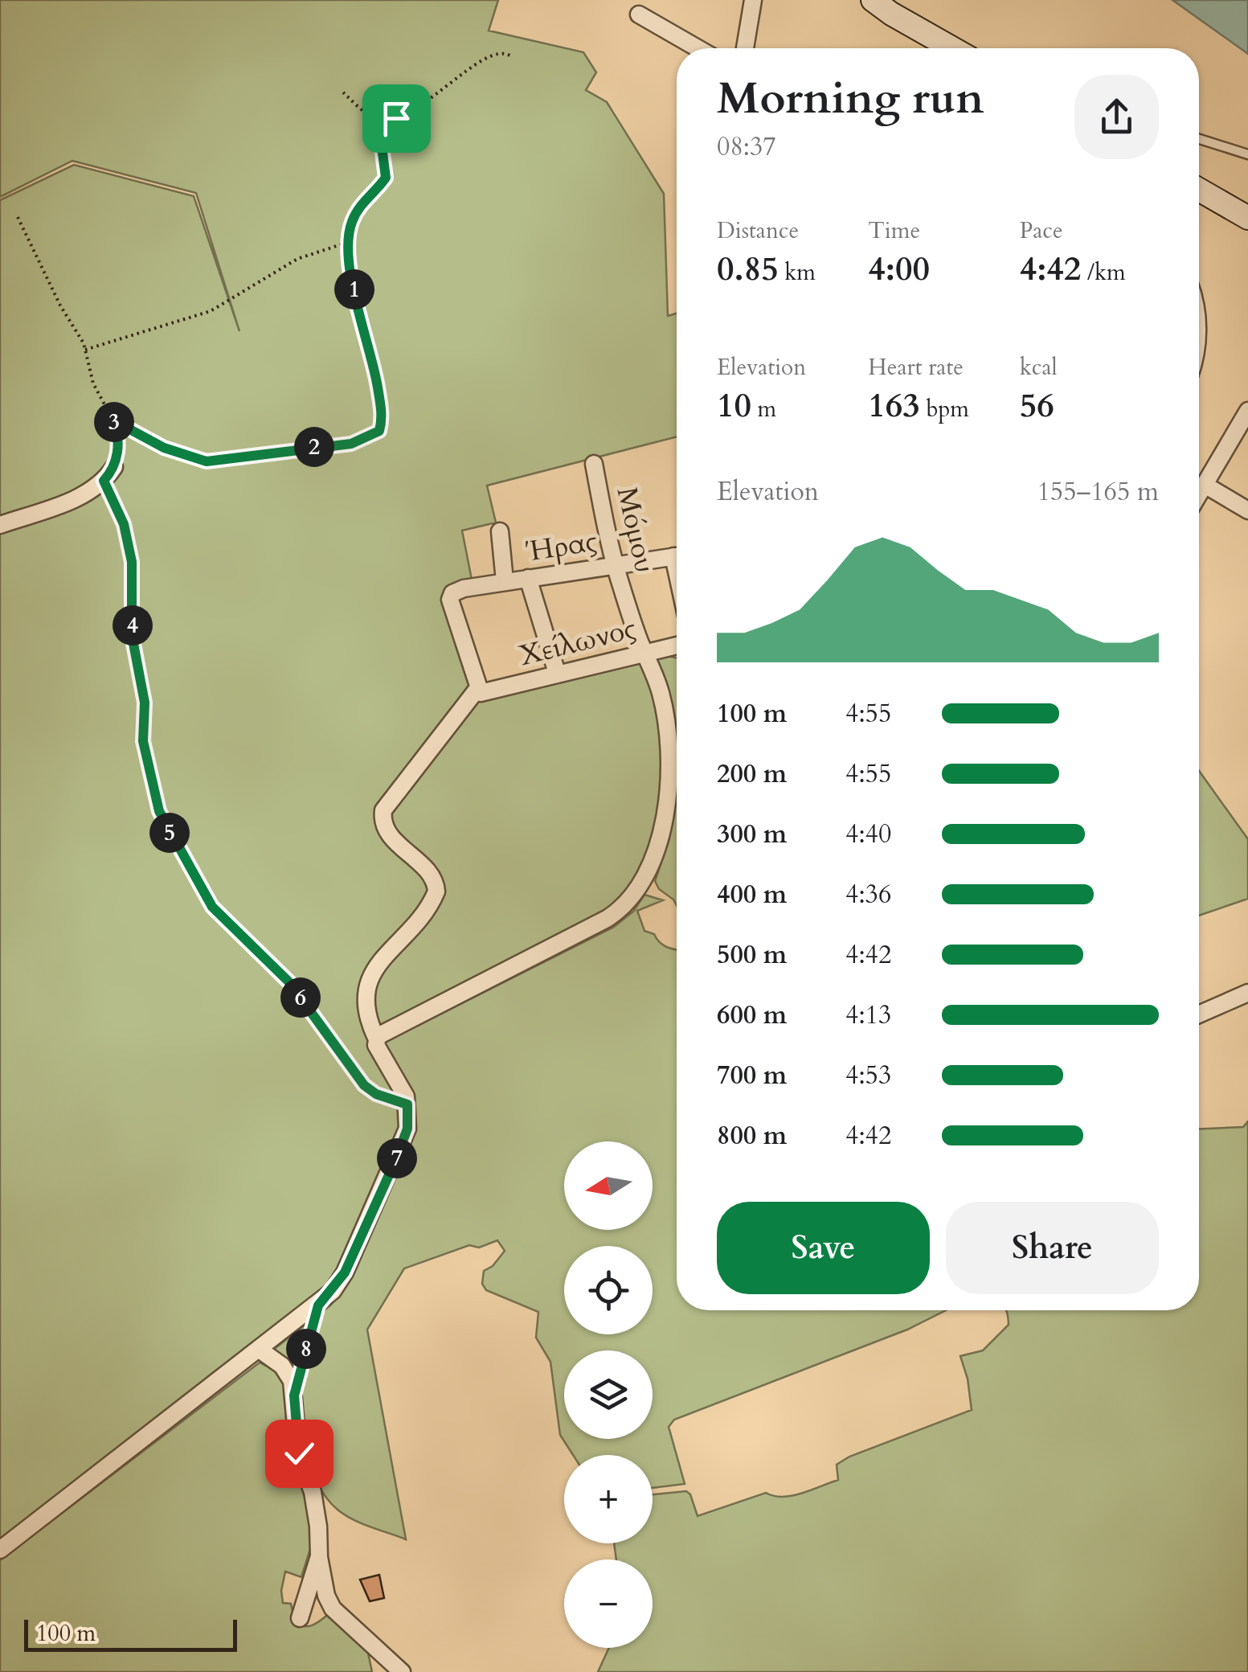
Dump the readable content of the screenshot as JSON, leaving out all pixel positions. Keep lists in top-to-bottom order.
{
  "streets": {
    "street": ["Μόμου", "Ήρας", "Χείλωνος"]
  },
  "crossings": [
    ["Μόμου", "Ήρας"],
    ["Μόμου", "Χείλωνος"],
    ["Ήρας", "Χείλωνος"]
  ],
  "scale_bar": "100 m",
  "north": "left",
  "page": {
    "heading": ["Morning run", "08:37"],
    "stats": [
      ["Distance", "0.85 km"],
      ["Time", "4:00"],
      ["Pace", "4:42 /km"],
      ["Elevation", "10 m"],
      ["Heart rate", "163 bpm"],
      ["kcal", "56"]
    ],
    "pins": [
      "1",
      "3",
      "2",
      "4",
      "5",
      "6",
      "7",
      "8"
    ],
    "chart": ["Elevation", "155–165 m"],
    "list": [
      {
        "name": "100 m",
        "note": "4:55"
      },
      {
        "name": "200 m",
        "note": "4:55"
      },
      {
        "name": "300 m",
        "note": "4:40"
      },
      {
        "name": "400 m",
        "note": "4:36"
      },
      {
        "name": "500 m",
        "note": "4:42"
      },
      {
        "name": "600 m",
        "note": "4:13"
      },
      {
        "name": "700 m",
        "note": "4:53"
      },
      {
        "name": "800 m",
        "note": "4:42"
      }
    ],
    "map_buttons": ["+", "−"],
    "buttons": ["Save", "Share"],
    "scale": "100 m"
  }
}
